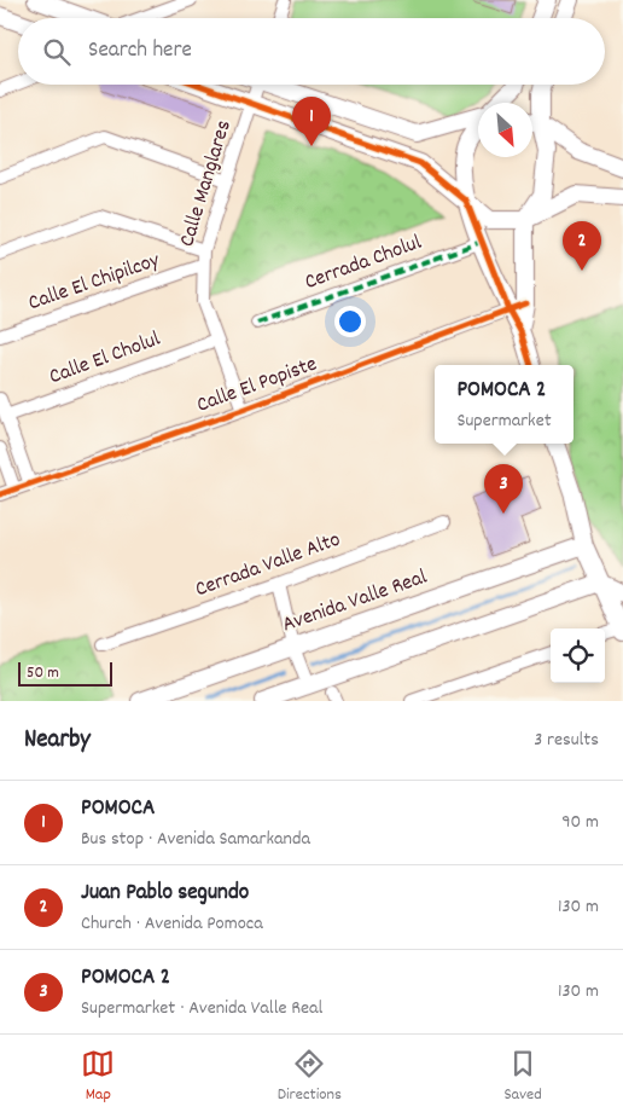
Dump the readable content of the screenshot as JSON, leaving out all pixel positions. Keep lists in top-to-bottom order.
{
  "streets": {
    "street": [
      "Calle Manglares",
      "Cerrada Cholul",
      "Calle El Chipilcoy",
      "Calle El Cholul",
      "Calle El Popiste",
      "Cerrada Valle Alto",
      "Avenida Valle Real"
    ]
  },
  "crossings": [
    ["Calle Manglares", "Calle El Chipilcoy"],
    ["Calle Manglares", "Calle El Cholul"],
    ["Calle Manglares", "Calle El Popiste"]
  ],
  "scale_bar": "50 m",
  "north": "bottom right",
  "page": {
    "search": "Search here",
    "pins": ["1", "2", "3"],
    "popup": ["POMOCA 2", "Supermarket"],
    "scale": "50 m",
    "heading": ["Nearby", "3 results"],
    "list": [
      {
        "mark": "1",
        "name": "POMOCA",
        "note": "Bus stop · Avenida Samarkanda",
        "value": "90 m"
      },
      {
        "mark": "2",
        "name": "Juan Pablo segundo",
        "note": "Church · Avenida Pomoca",
        "value": "130 m"
      },
      {
        "mark": "3",
        "name": "POMOCA 2",
        "note": "Supermarket · Avenida Valle Real",
        "value": "130 m"
      }
    ],
    "nav": ["Map", "Directions", "Saved"]
  }
}
